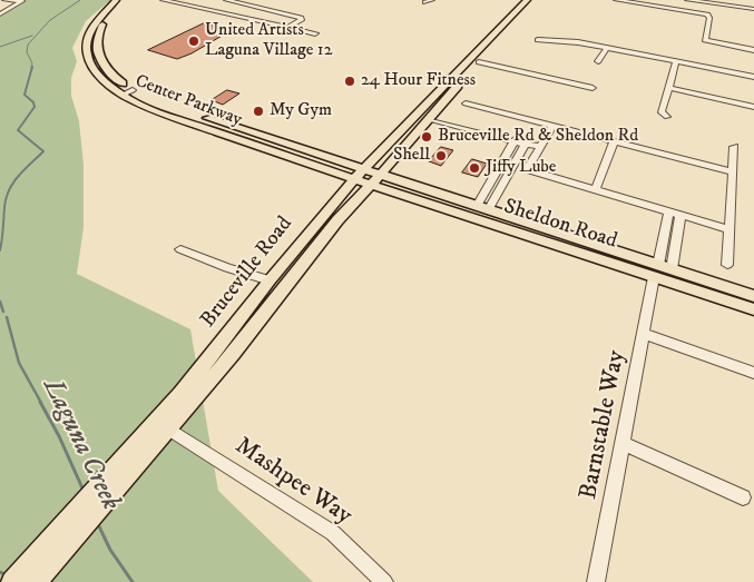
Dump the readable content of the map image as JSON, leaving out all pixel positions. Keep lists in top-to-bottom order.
{
  "streets": {
    "main road": ["Center Parkway", "Sheldon Road", "Bruceville Road"],
    "street": ["Barnstable Way", "Mashpee Way"]
  },
  "crossings": [
    ["Center Parkway", "Sheldon Road"],
    ["Center Parkway", "Bruceville Road"],
    ["Sheldon Road", "Bruceville Road"],
    ["Sheldon Road", "Barnstable Way"],
    ["Bruceville Road", "Mashpee Way"]
  ],
  "water": ["Laguna Creek"],
  "places": [
    "United Artists Laguna Village 12",
    "24 Hour Fitness",
    "My Gym",
    "Bruceville Rd & Sheldon Rd",
    "Shell",
    "Jiffy Lube"
  ]
}
